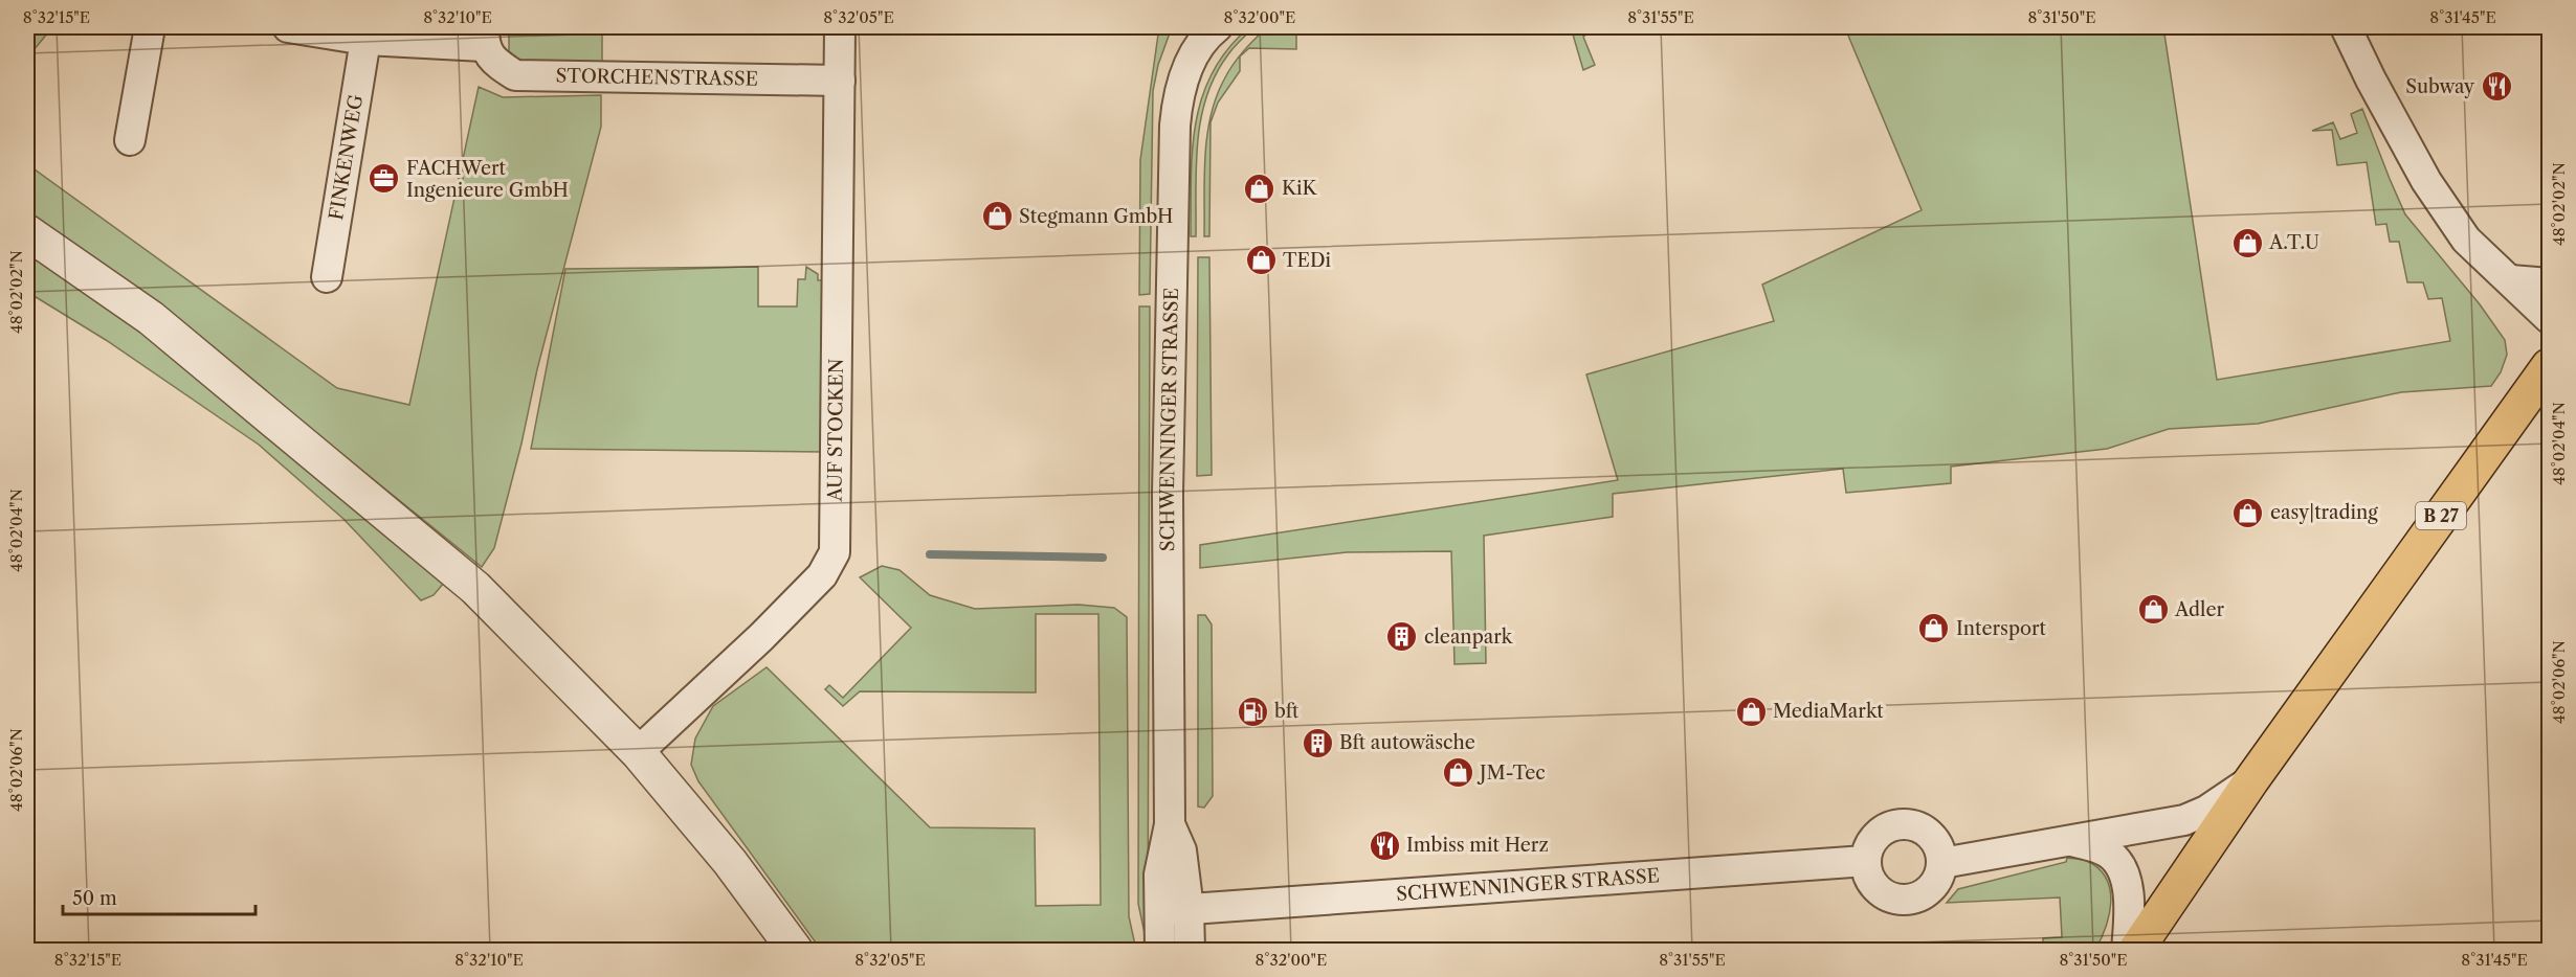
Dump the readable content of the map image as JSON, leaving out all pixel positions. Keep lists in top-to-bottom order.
{
  "streets": {
    "main road": ["B 27"],
    "street": [
      "STORCHENSTRASSE",
      "FINKENWEG",
      "SCHWENNINGER STRASSE",
      "AUF STOCKEN"
    ]
  },
  "crossings": [
    ["STORCHENSTRASSE", "FINKENWEG"],
    ["STORCHENSTRASSE", "AUF STOCKEN"]
  ],
  "places": {
    "restaurant": ["Subway", "Imbiss mit Herz"],
    "office": ["FACHWert Ingenieure GmbH"],
    "shop": [
      "KiK",
      "Stegmann GmbH",
      "A.T.U",
      "TEDi",
      "easy|trading",
      "Adler",
      "Intersport",
      "MediaMarkt",
      "JM-Tec"
    ],
    "building": ["cleanpark", "Bft autowäsche"],
    "fuel station": ["bft"]
  },
  "scale_bar": "50 m",
  "coordinates": [
    "8°32'15\"E",
    "8°32'10\"E",
    "8°32'05\"E",
    "8°32'00\"E",
    "8°31'55\"E",
    "8°31'50\"E",
    "8°31'45\"E",
    "48°02'02\"N",
    "48°02'04\"N",
    "48°02'06\"N"
  ]
}
